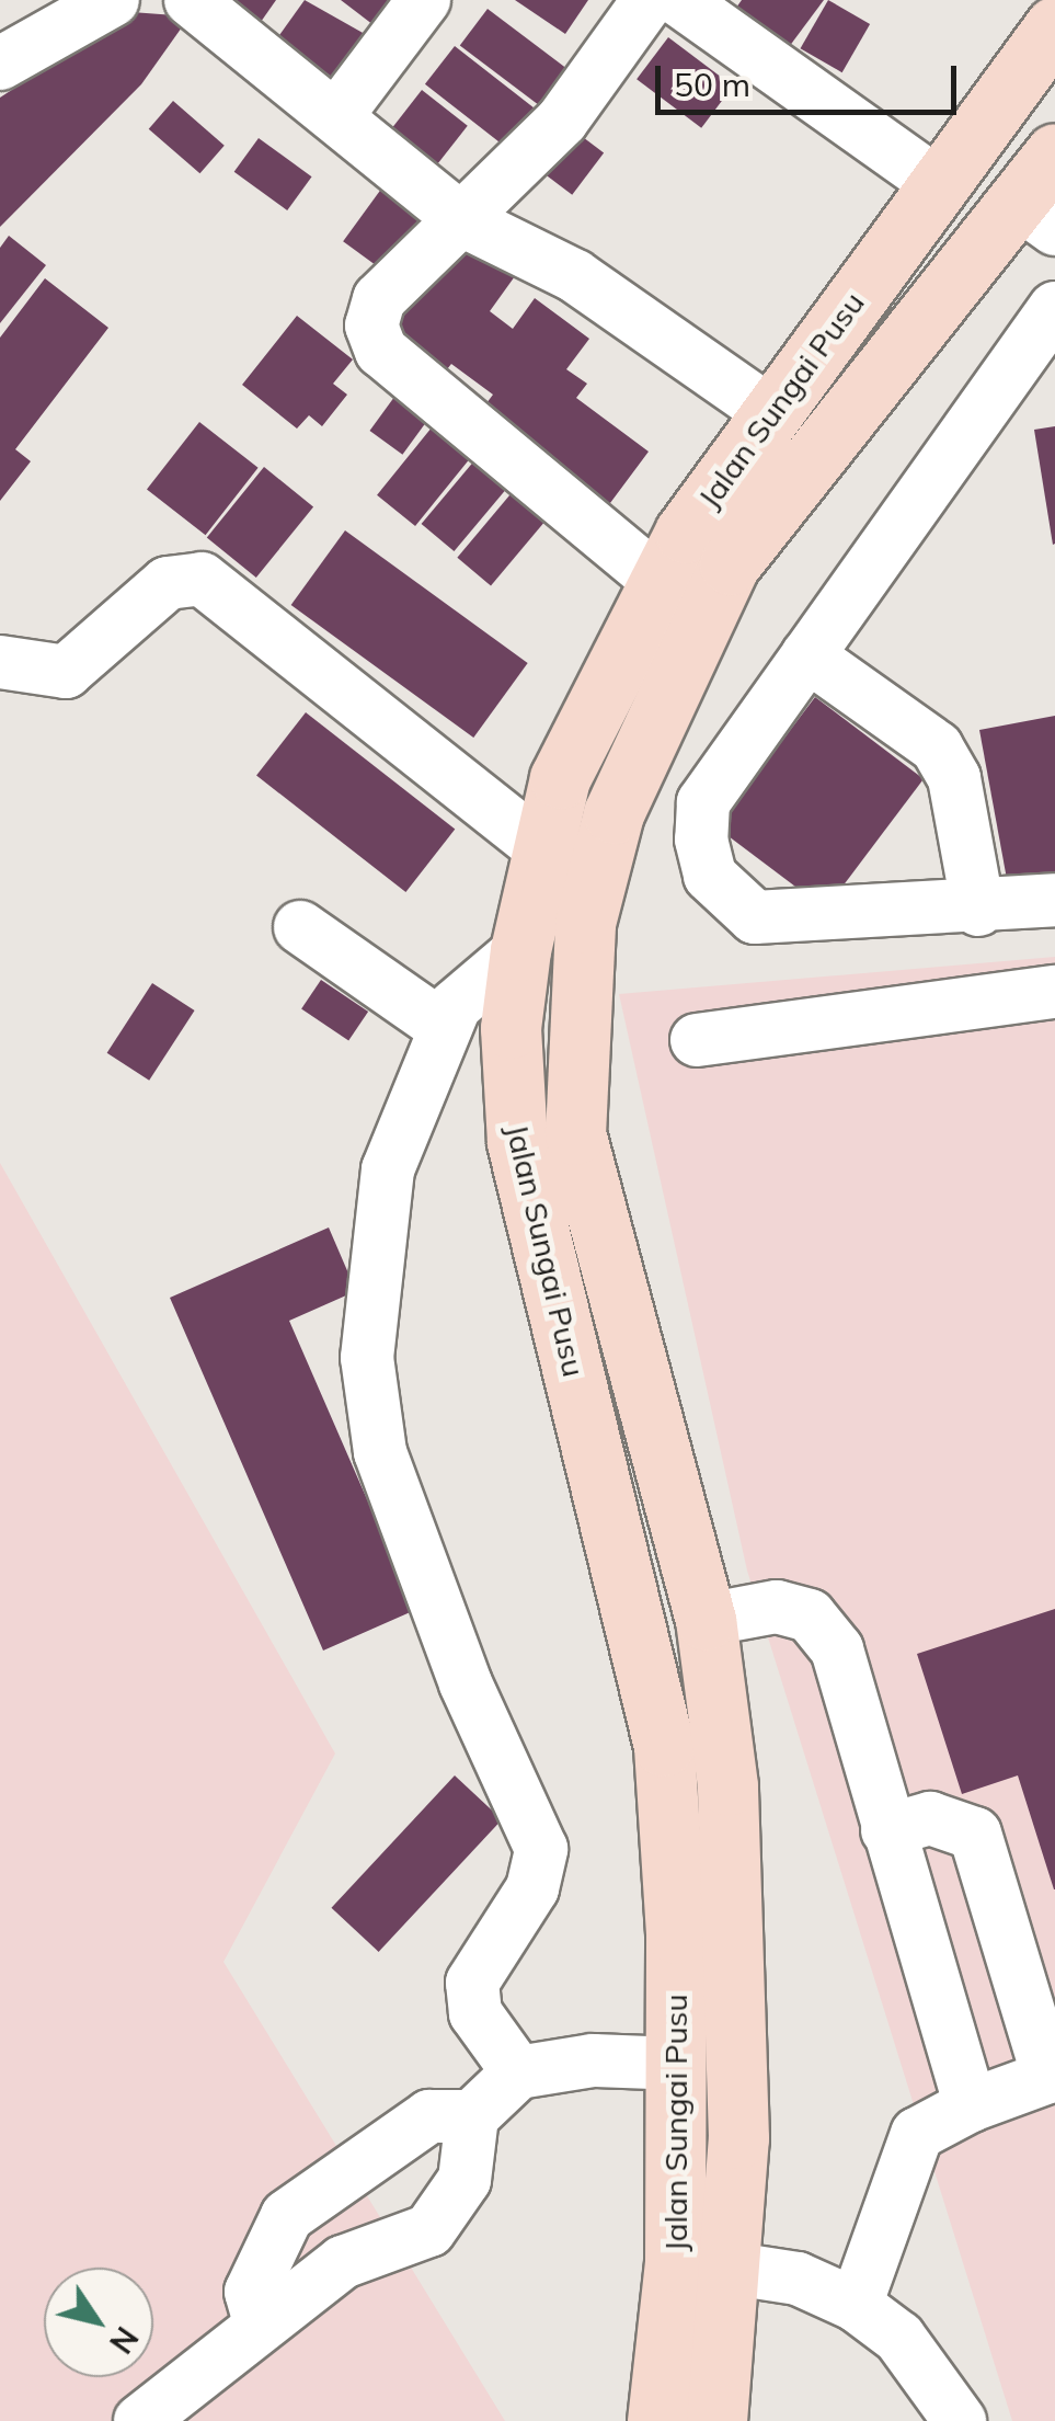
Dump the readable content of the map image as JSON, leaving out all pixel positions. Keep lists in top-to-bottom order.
{
  "streets": {
    "main road": ["Jalan Sungai Pusu"]
  },
  "scale_bar": "50 m",
  "north": "bottom right"
}
